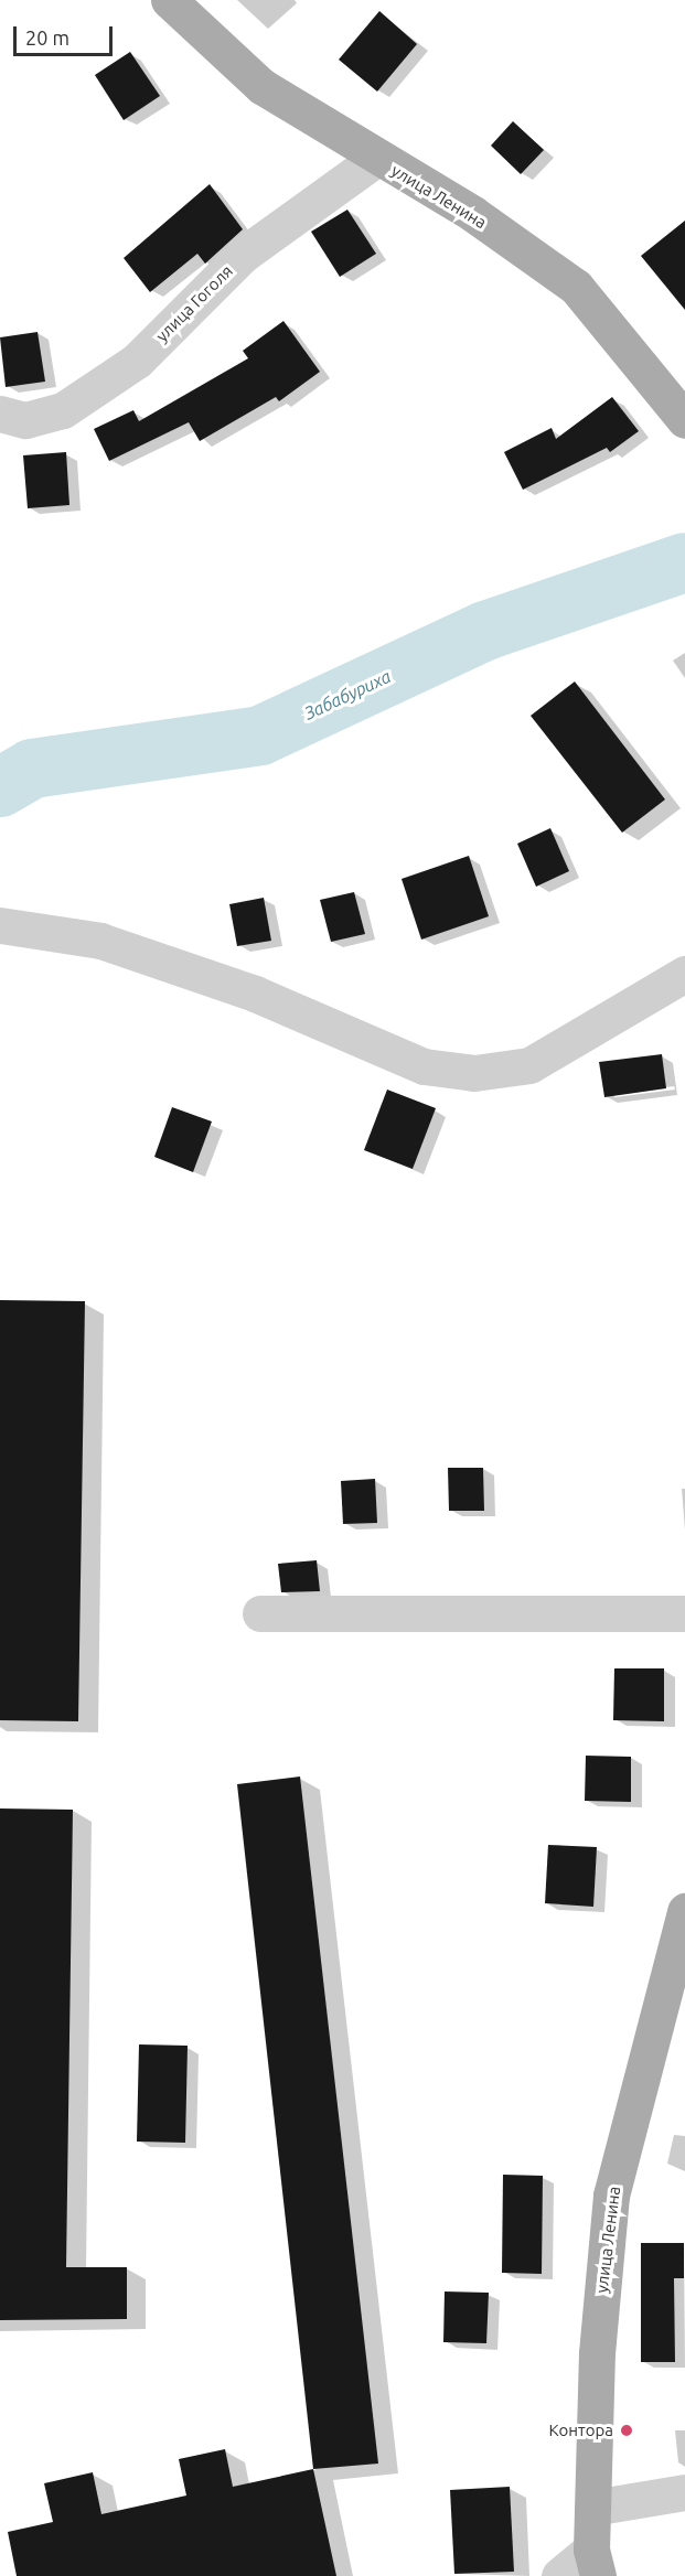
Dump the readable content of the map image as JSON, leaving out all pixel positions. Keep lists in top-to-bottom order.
{
  "streets": {
    "main road": ["улица Ленина"],
    "street": ["улица Гоголя"]
  },
  "crossings": [
    ["улица Ленина", "улица Гоголя"]
  ],
  "water": ["Забабуриха"],
  "places": ["Контора"],
  "scale_bar": "20 m"
}
